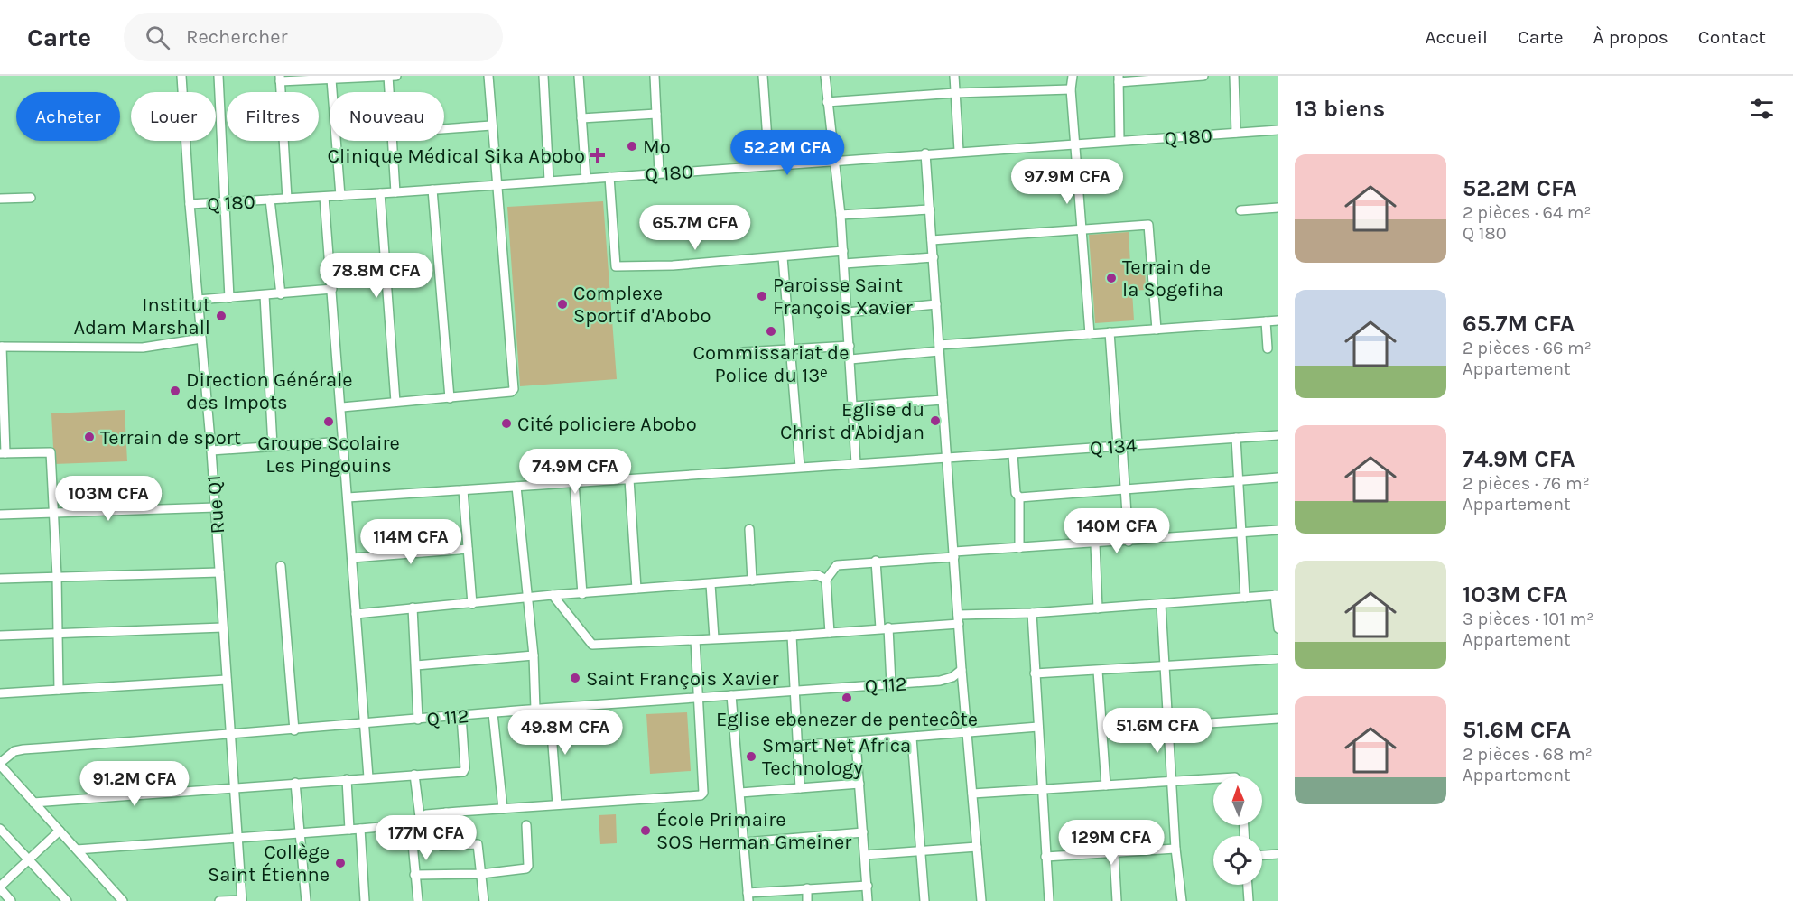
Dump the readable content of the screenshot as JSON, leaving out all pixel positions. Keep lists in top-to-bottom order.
{
  "streets": {
    "street": [
      "Q 180",
      "Q 134",
      "Rue Q1",
      "Q 112"
    ]
  },
  "crossings": [
    ["Q 180", "Rue Q1"],
    ["Rue Q1", "Q 112"]
  ],
  "places": {
    "other": [
      "Mo",
      "Terrain de la Sogefiha",
      "Paroisse Saint François Xavier",
      "Complexe Sportif d'Abobo",
      "Institut Adam Marshall",
      "Commissariat de Police du 13ᵉ",
      "Direction Générale des Impots",
      "Eglise du Christ d'Abidjan",
      "Groupe Scolaire Les Pingouins",
      "Cité policiere Abobo",
      "Terrain de sport",
      "Saint François Xavier",
      "Eglise ebenezer de pentecôte",
      "Smart Net Africa Technology",
      "École Primaire SOS Herman Gmeiner",
      "Collège Saint Étienne"
    ],
    "health": ["Clinique Médical Sika Abobo"]
  },
  "north": "top",
  "page": {
    "header": "Carte",
    "search": "Rechercher",
    "nav": [
      "Accueil",
      "Carte",
      "À propos",
      "Contact"
    ],
    "heading": "13 biens",
    "chip": [
      "Acheter",
      "Louer",
      "Filtres",
      "Nouveau"
    ],
    "price": [
      "52.2M CFA",
      "97.9M CFA",
      "65.7M CFA",
      "78.8M CFA",
      "74.9M CFA",
      "103M CFA",
      "140M CFA",
      "114M CFA",
      "51.6M CFA",
      "49.8M CFA",
      "91.2M CFA",
      "177M CFA",
      "129M CFA"
    ],
    "list": [
      {
        "name": "52.2M CFA",
        "note": "2 pièces · 64 m² · Q 180"
      },
      {
        "name": "65.7M CFA",
        "note": "2 pièces · 66 m² · Appartement"
      },
      {
        "name": "74.9M CFA",
        "note": "2 pièces · 76 m² · Appartement"
      },
      {
        "name": "103M CFA",
        "note": "3 pièces · 101 m² · Appartement"
      },
      {
        "name": "51.6M CFA",
        "note": "2 pièces · 68 m² · Appartement"
      }
    ]
  }
}
